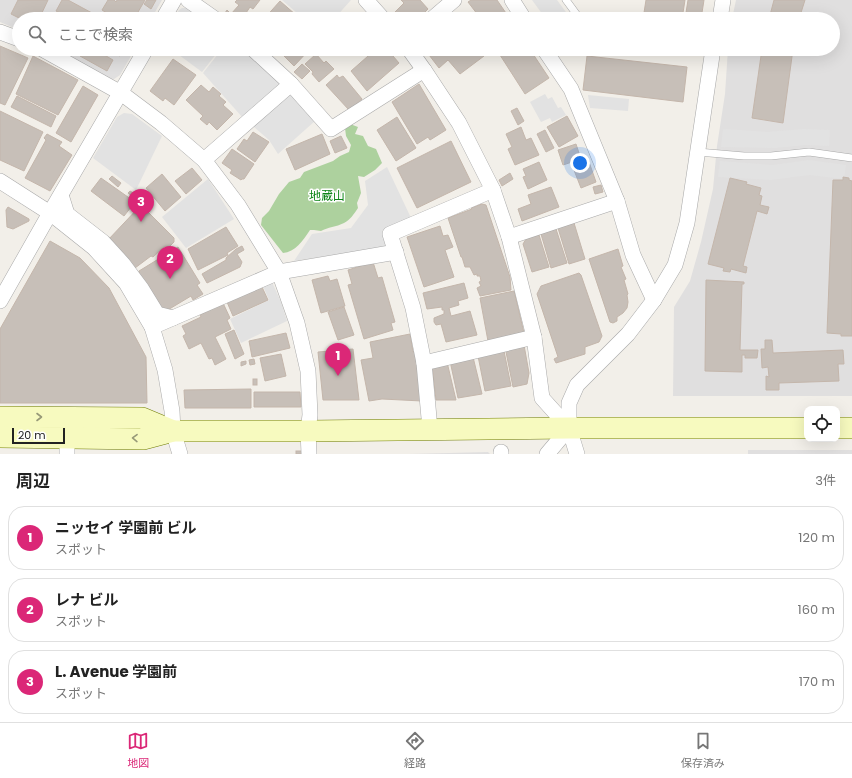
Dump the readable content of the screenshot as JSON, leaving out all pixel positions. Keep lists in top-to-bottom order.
{
  "parks": ["地蔵山"],
  "scale_bar": "20 m",
  "page": {
    "search": "ここで検索",
    "pins": ["3", "2", "1"],
    "scale": "20 m",
    "heading": ["周辺", "3件"],
    "list": [
      {
        "mark": "1",
        "name": "ニッセイ 学園前 ビル",
        "note": "スポット",
        "value": "120 m"
      },
      {
        "mark": "2",
        "name": "レナ ビル",
        "note": "スポット",
        "value": "160 m"
      },
      {
        "mark": "3",
        "name": "L. Avenue 学園前",
        "note": "スポット",
        "value": "170 m"
      }
    ],
    "nav": ["地図", "経路", "保存済み"]
  }
}
